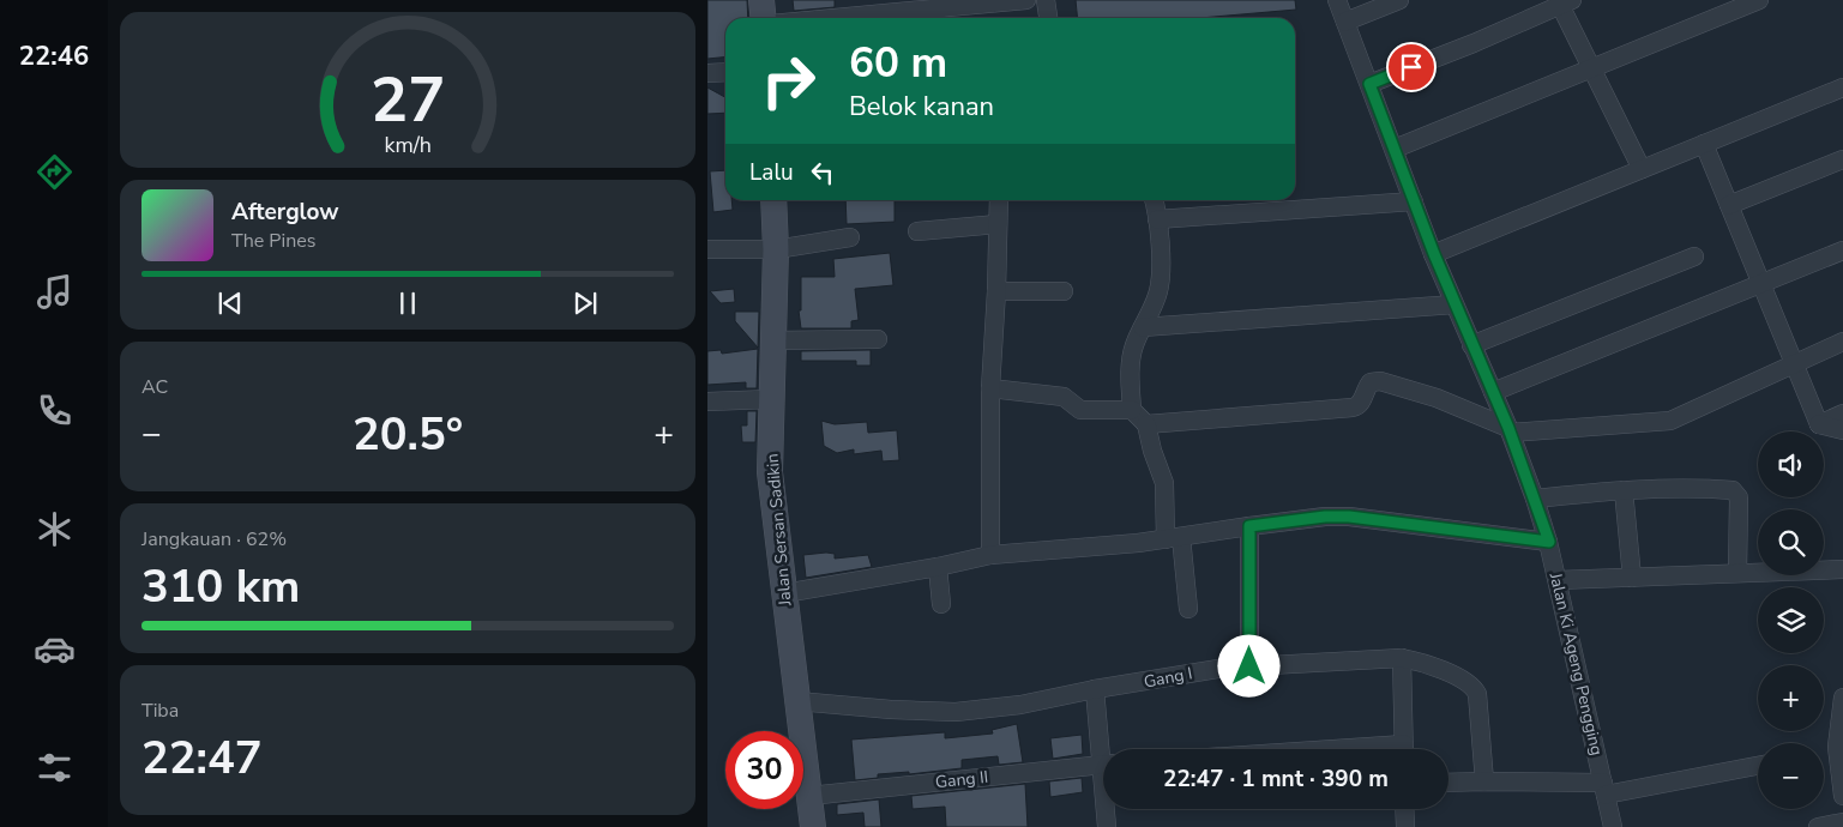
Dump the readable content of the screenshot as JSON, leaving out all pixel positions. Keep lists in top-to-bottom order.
{
  "streets": {
    "main road": ["Jalan Sersan Sadikin"],
    "street": ["Jalan Ki Ageng Pengging", "Gang I", "Gang II"]
  },
  "crossings": [
    ["Jalan Sersan Sadikin", "Gang I"],
    ["Jalan Sersan Sadikin", "Gang II"]
  ],
  "page": {
    "tabs": "22:46",
    "turn": ["60 m", "Belok kanan"],
    "then": "Lalu",
    "song": ["Afterglow", "The Pines"],
    "tile": [
      "AC",
      ["Jangkauan · 62%", "310 km"],
      ["Tiba", "22:47"]
    ],
    "heat": ["−", "20.5°", "+"],
    "map_buttons": ["+", "−"],
    "limit": "30",
    "trip": "22:47 · 1 mnt · 390 m",
    "gauge": ["27", "km/h"]
  }
}
